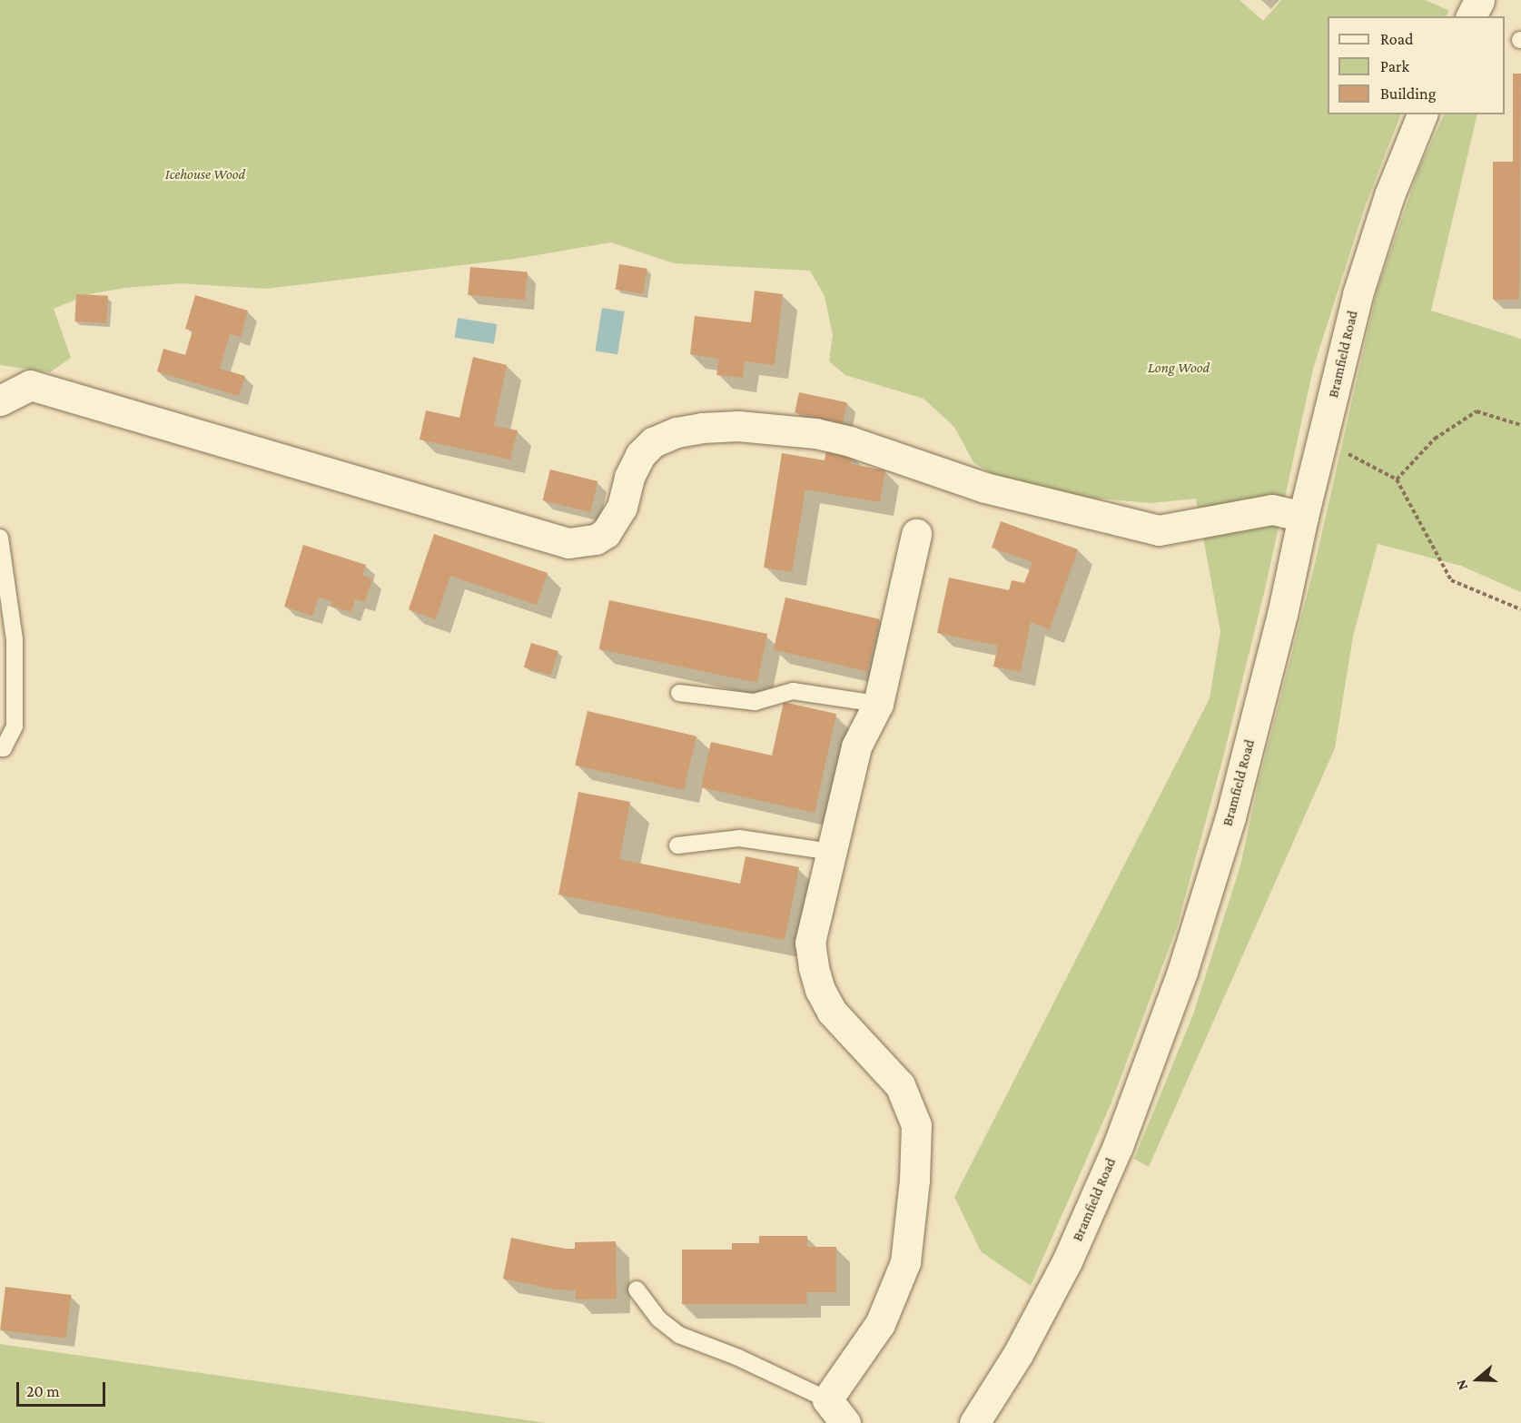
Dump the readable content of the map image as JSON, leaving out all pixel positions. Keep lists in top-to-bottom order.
{
  "streets": {
    "street": ["Bramfield Road"]
  },
  "parks": ["Icehouse Wood", "Long Wood"],
  "legend": ["Road", "Park", "Building"],
  "scale_bar": "20 m",
  "north": "left"
}
